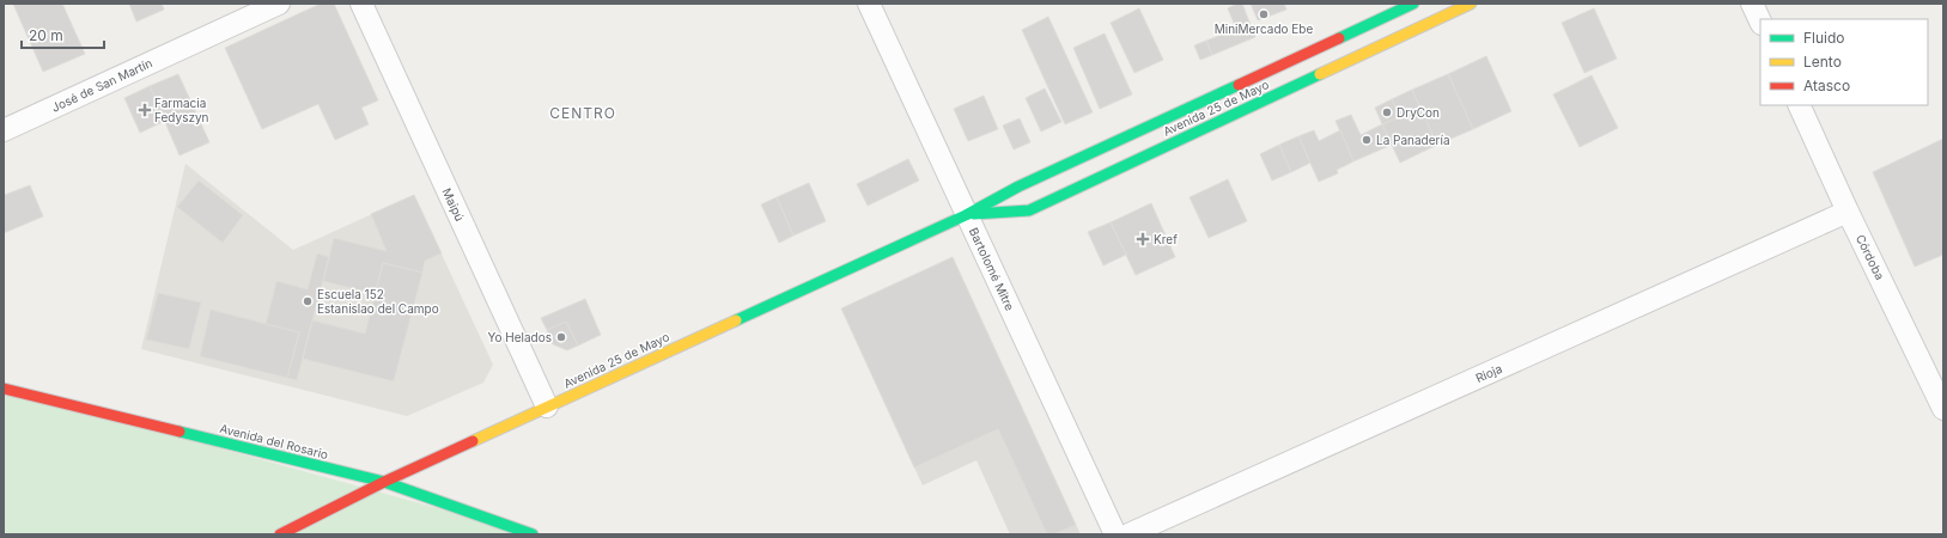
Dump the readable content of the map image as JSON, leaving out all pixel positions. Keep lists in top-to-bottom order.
{
  "streets": {
    "main road": ["Avenida 25 de Mayo", "Avenida del Rosario"],
    "street": [
      "José de San Martín",
      "Maipú",
      "Córdoba",
      "Bartolomé Mitre",
      "Rioja"
    ]
  },
  "crossings": [
    ["Avenida 25 de Mayo", "Maipú"],
    ["Avenida 25 de Mayo", "Bartolomé Mitre"],
    ["Avenida 25 de Mayo", "Avenida del Rosario"],
    ["Córdoba", "Rioja"]
  ],
  "districts": ["CENTRO"],
  "places": {
    "other": [
      "MiniMercado Ebe",
      "DryCon",
      "La Panadería",
      "Escuela 152 Estanislao del Campo",
      "Yo Helados"
    ],
    "health": ["Farmacia Fedyszyn", "Kref"]
  },
  "legend": ["Fluido", "Lento", "Atasco"],
  "scale_bar": "20 m"
}
